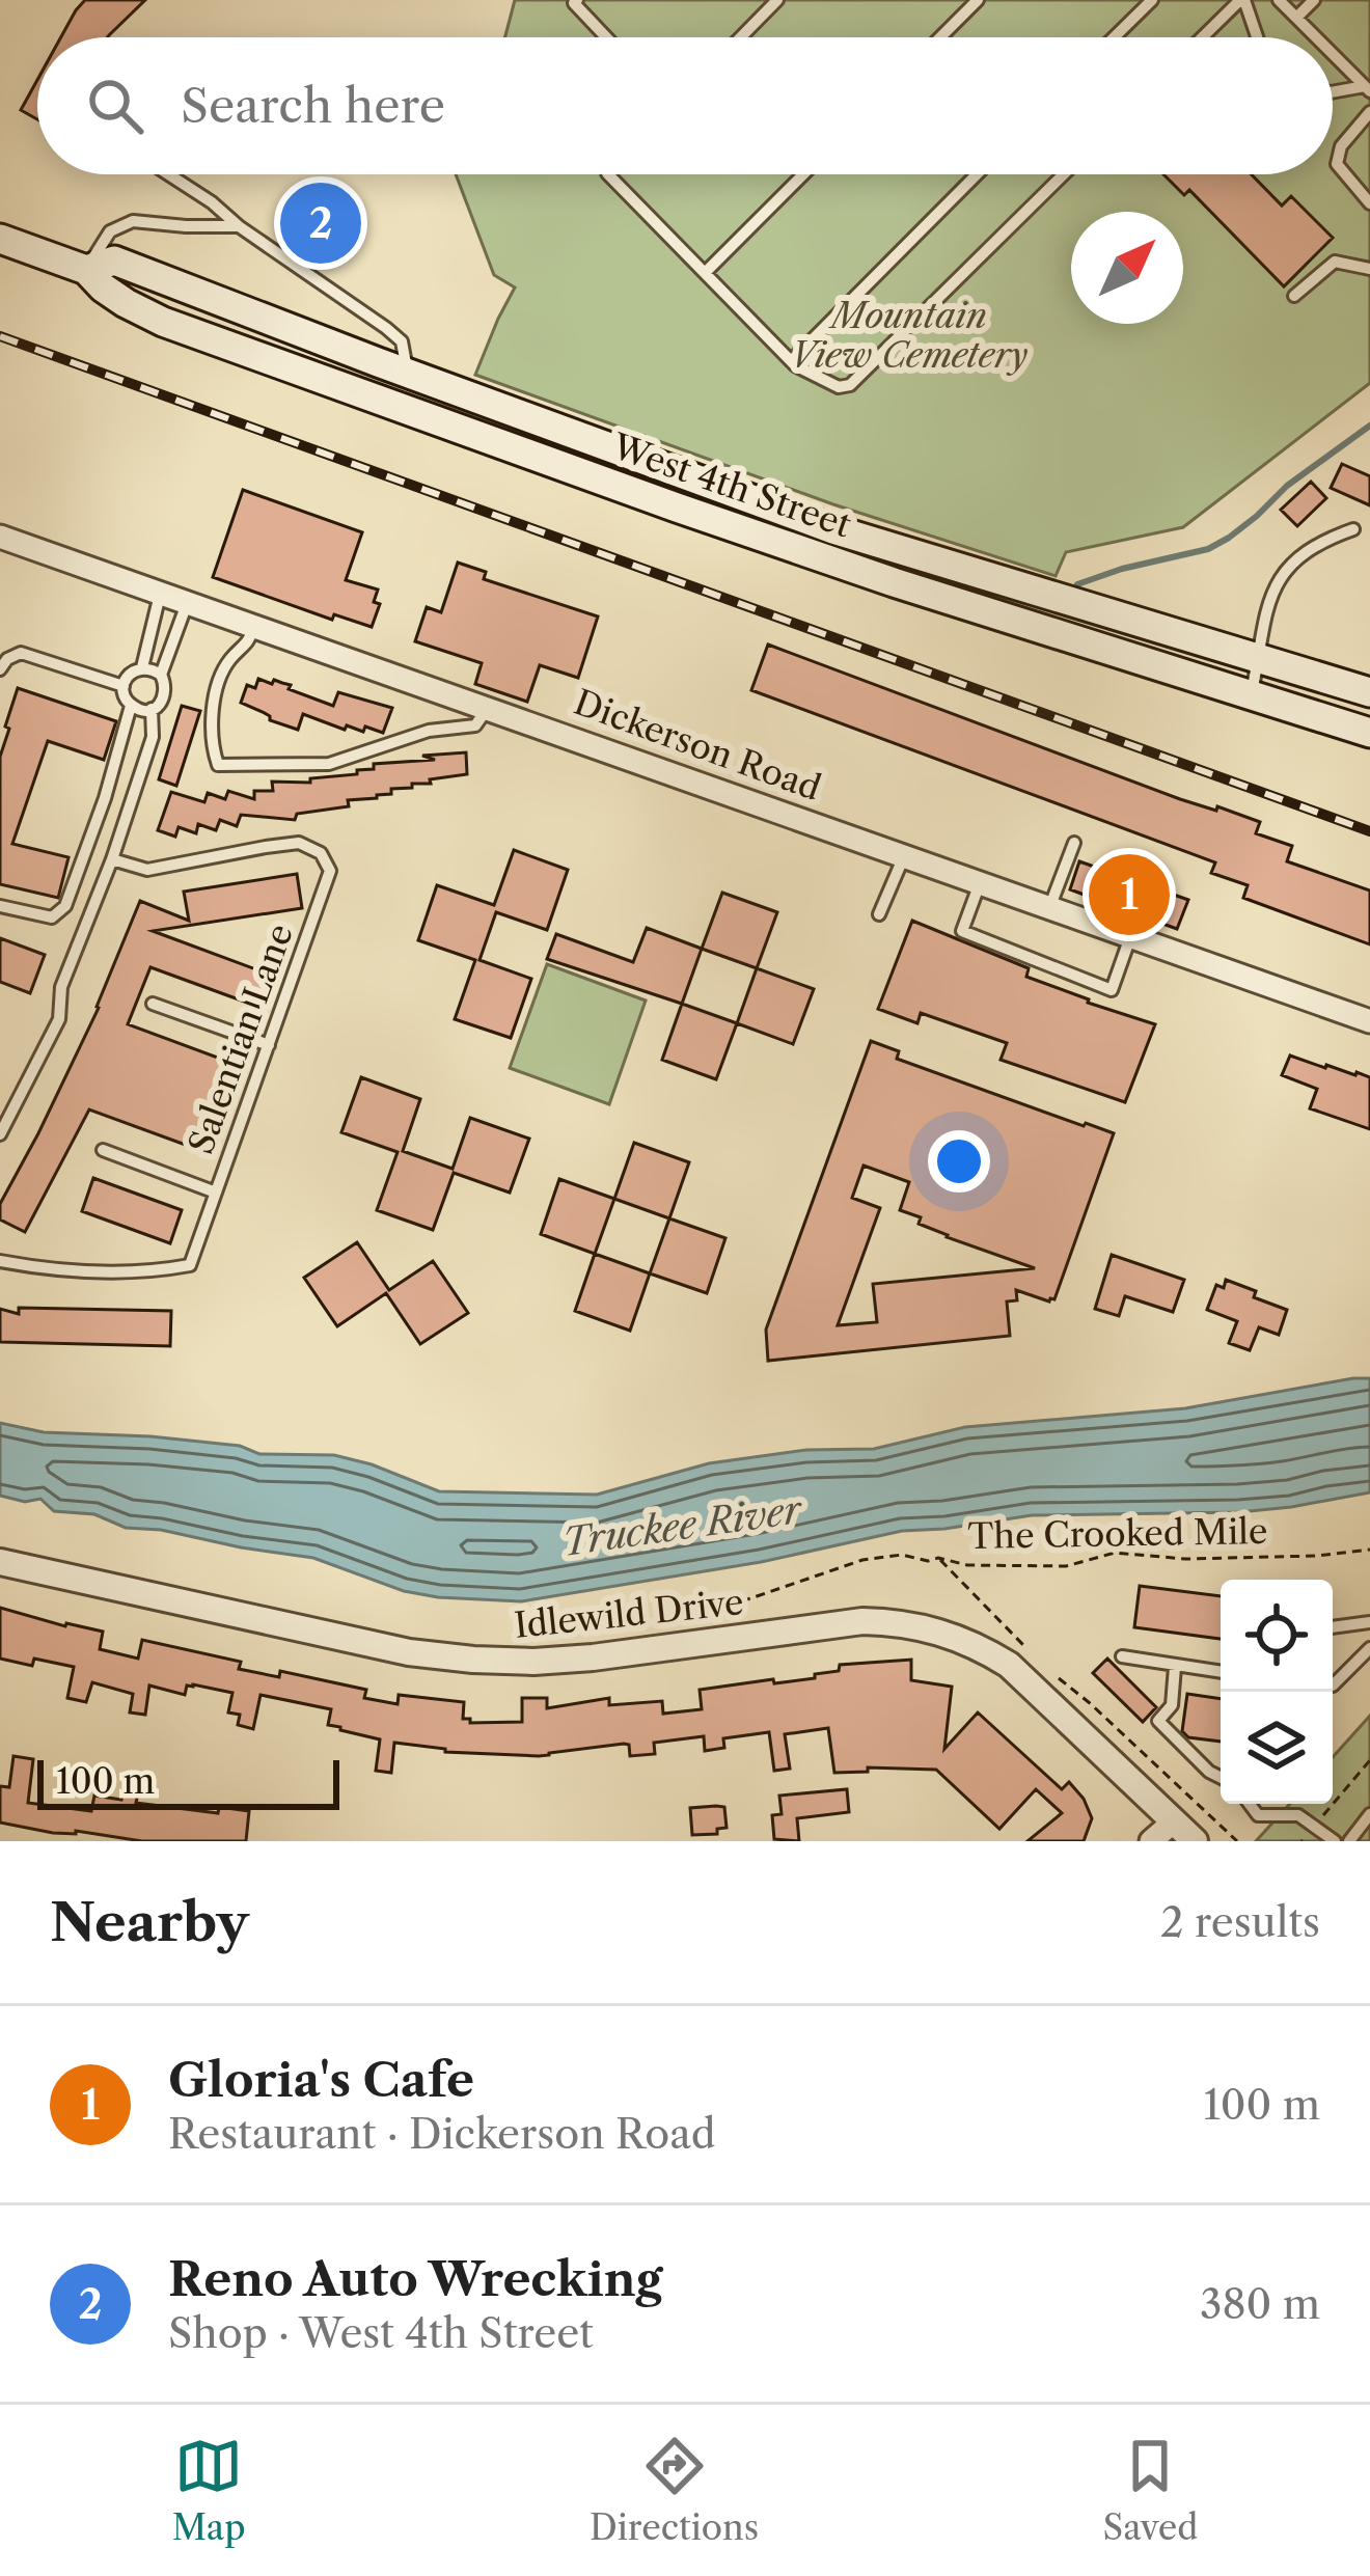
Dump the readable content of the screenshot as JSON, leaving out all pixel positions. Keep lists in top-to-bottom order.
{
  "streets": {
    "main road": ["West 4th Street"],
    "street": ["Dickerson Road", "Idlewild Drive"],
    "lane": ["Salentian Lane"],
    "path": ["The Crooked Mile"]
  },
  "water": ["Truckee River"],
  "parks": ["Mountain View Cemetery"],
  "scale_bar": "100 m",
  "north": "top right",
  "page": {
    "search": "Search here",
    "pins": ["2", "1"],
    "scale": "100 m",
    "heading": ["Nearby", "2 results"],
    "list": [
      {
        "mark": "1",
        "name": "Gloria's Cafe",
        "note": "Restaurant · Dickerson Road",
        "value": "100 m"
      },
      {
        "mark": "2",
        "name": "Reno Auto Wrecking",
        "note": "Shop · West 4th Street",
        "value": "380 m"
      }
    ],
    "nav": ["Map", "Directions", "Saved"]
  }
}
